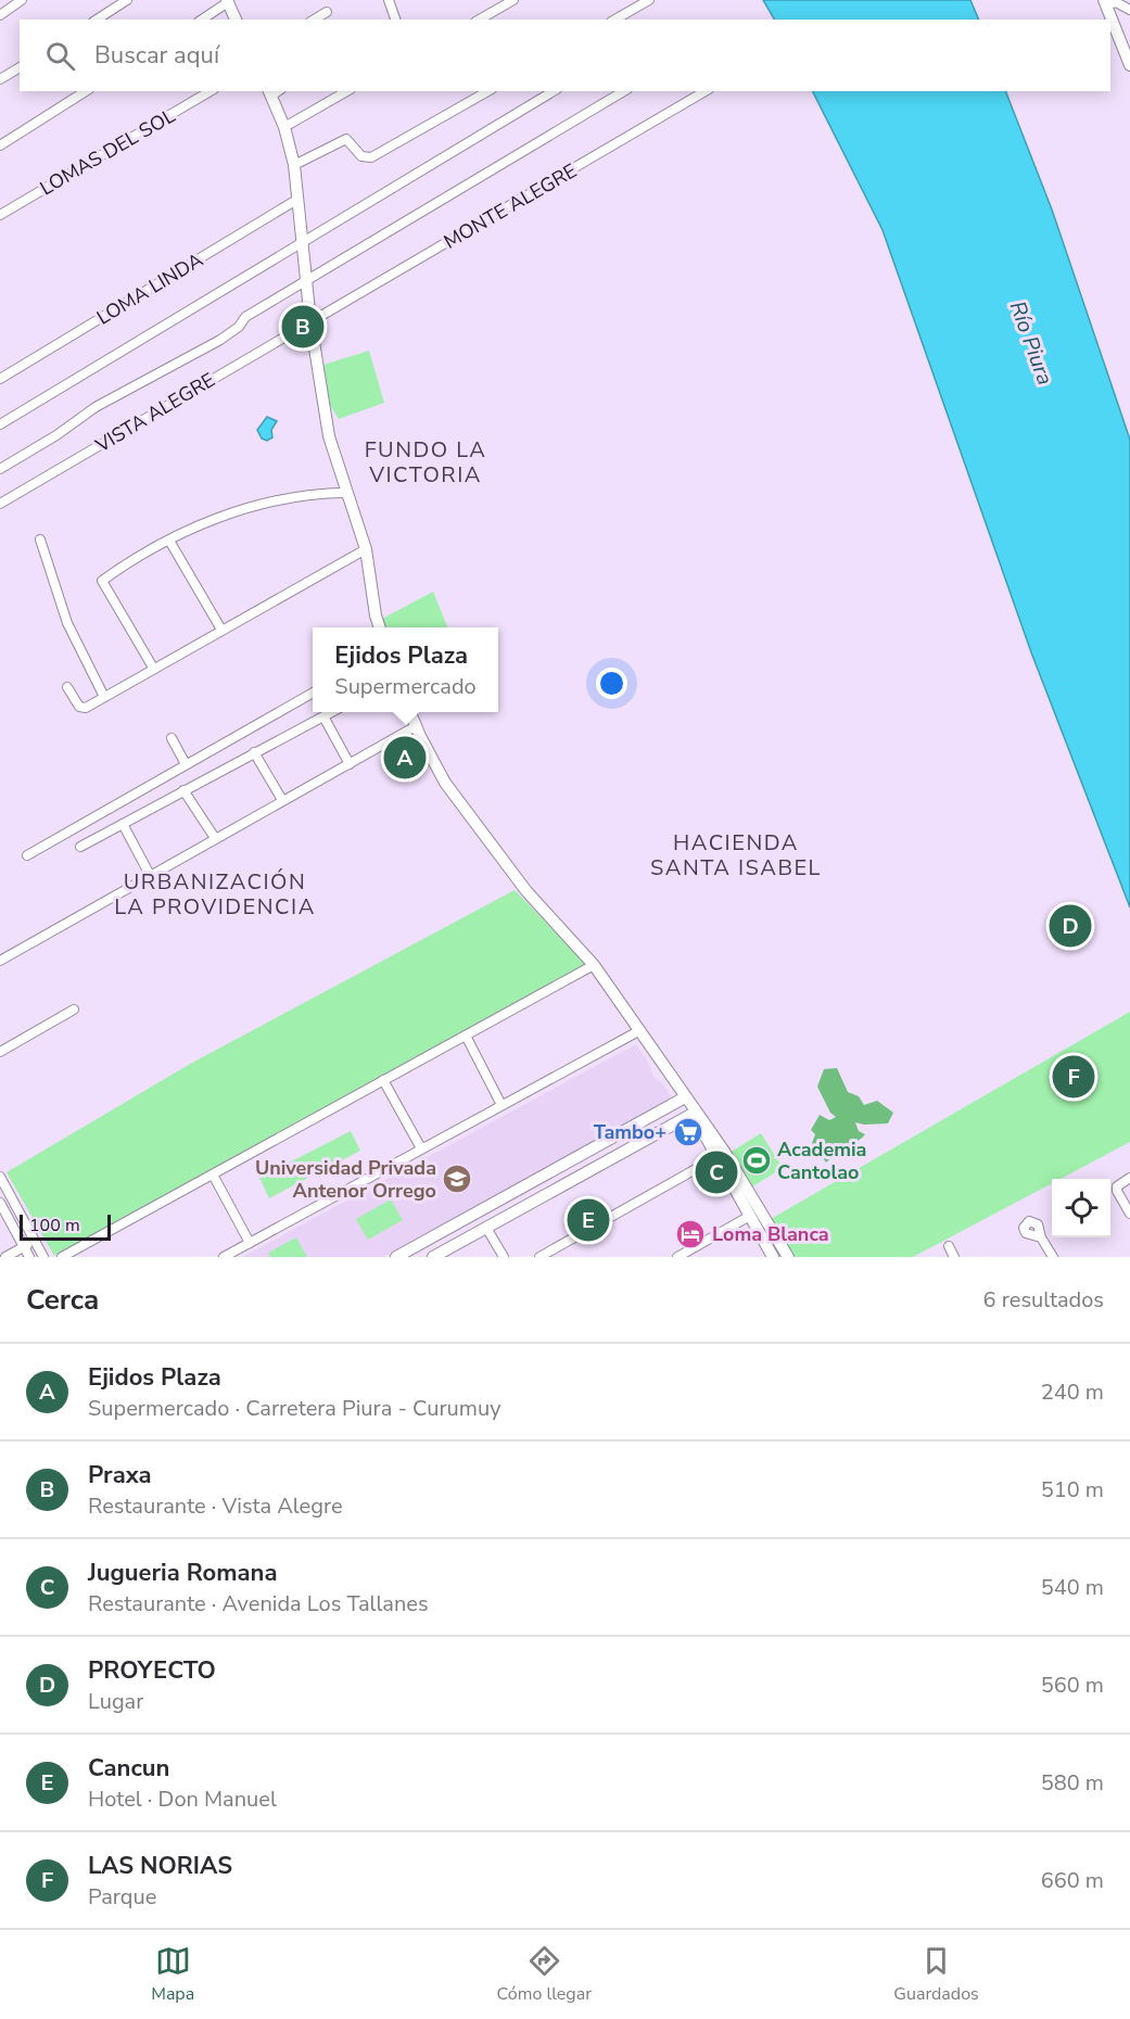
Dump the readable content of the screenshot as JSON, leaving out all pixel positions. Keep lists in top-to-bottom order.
{
  "streets": {
    "street": [
      "LOMAS DEL SOL",
      "MONTE ALEGRE",
      "LOMA LINDA",
      "VISTA ALEGRE"
    ]
  },
  "crossings": [
    ["MONTE ALEGRE", "VISTA ALEGRE"]
  ],
  "districts": ["FUNDO LA VICTORIA", "HACIENDA SANTA ISABEL", "URBANIZACIÓN LA PROVIDENCIA"],
  "water": ["Río Piura"],
  "places": {
    "supermarket": ["Tambo+"],
    "sports": ["Academia Cantolao"],
    "school or university": ["Universidad Privada Antenor Orrego"],
    "hotel": ["Loma Blanca"]
  },
  "scale_bar": "100 m",
  "page": {
    "search": "Buscar aquí",
    "pins": [
      "B",
      "A",
      "D",
      "F",
      "C",
      "E"
    ],
    "popup": ["Ejidos Plaza", "Supermercado"],
    "scale": "100 m",
    "heading": ["Cerca", "6 resultados"],
    "list": [
      {
        "mark": "A",
        "name": "Ejidos Plaza",
        "note": "Supermercado · Carretera Piura - Curumuy",
        "value": "240 m"
      },
      {
        "mark": "B",
        "name": "Praxa",
        "note": "Restaurante · Vista Alegre",
        "value": "510 m"
      },
      {
        "mark": "C",
        "name": "Jugueria Romana",
        "note": "Restaurante · Avenida Los Tallanes",
        "value": "540 m"
      },
      {
        "mark": "D",
        "name": "PROYECTO",
        "note": "Lugar",
        "value": "560 m"
      },
      {
        "mark": "E",
        "name": "Cancun",
        "note": "Hotel · Don Manuel",
        "value": "580 m"
      },
      {
        "mark": "F",
        "name": "LAS NORIAS",
        "note": "Parque",
        "value": "660 m"
      }
    ],
    "nav": ["Mapa", "Cómo llegar", "Guardados"]
  }
}
